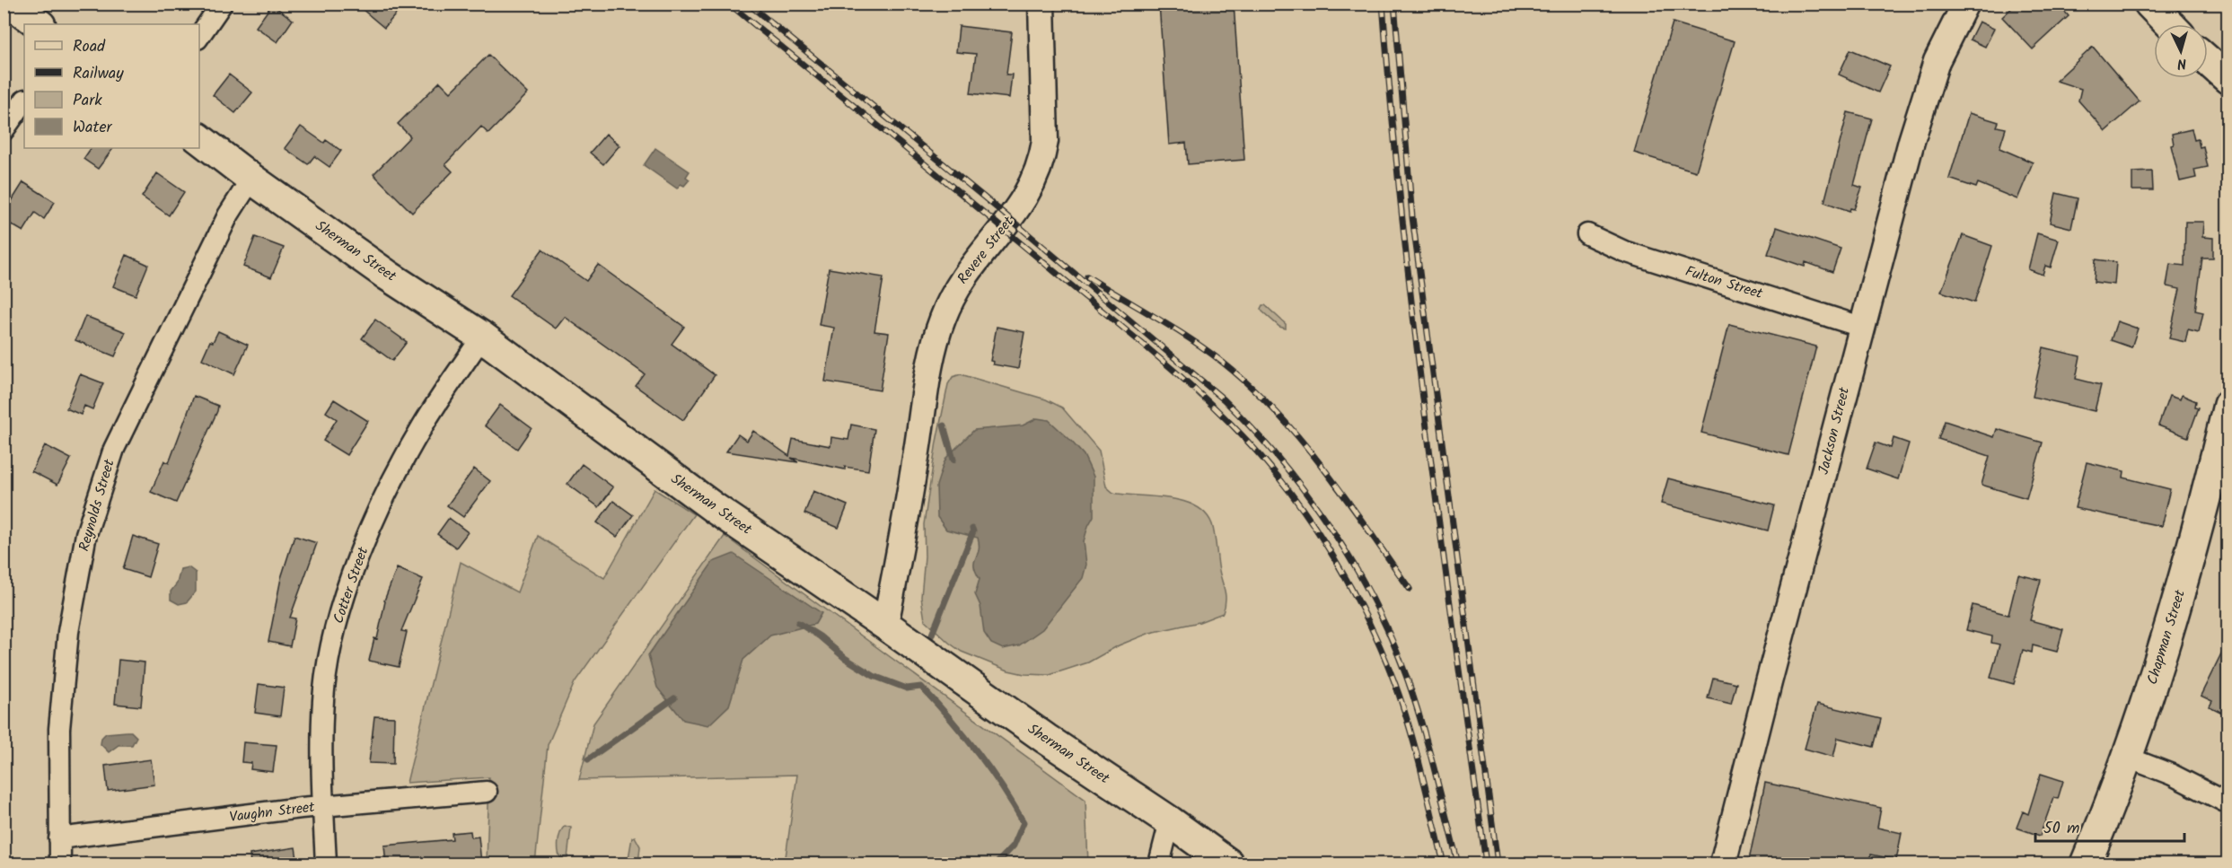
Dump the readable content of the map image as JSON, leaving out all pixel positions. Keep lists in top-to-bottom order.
{
  "streets": {
    "main road": ["Sherman Street", "Chapman Street"],
    "street": [
      "Revere Street",
      "Fulton Street",
      "Jackson Street",
      "Reynolds Street",
      "Cotter Street",
      "Vaughn Street"
    ]
  },
  "crossings": [
    ["Revere Street", "Sherman Street"],
    ["Sherman Street", "Reynolds Street"],
    ["Sherman Street", "Cotter Street"],
    ["Fulton Street", "Jackson Street"],
    ["Reynolds Street", "Vaughn Street"],
    ["Cotter Street", "Vaughn Street"]
  ],
  "legend": [
    "Road",
    "Railway",
    "Park",
    "Water"
  ],
  "scale_bar": "50 m",
  "north": "bottom"
}
